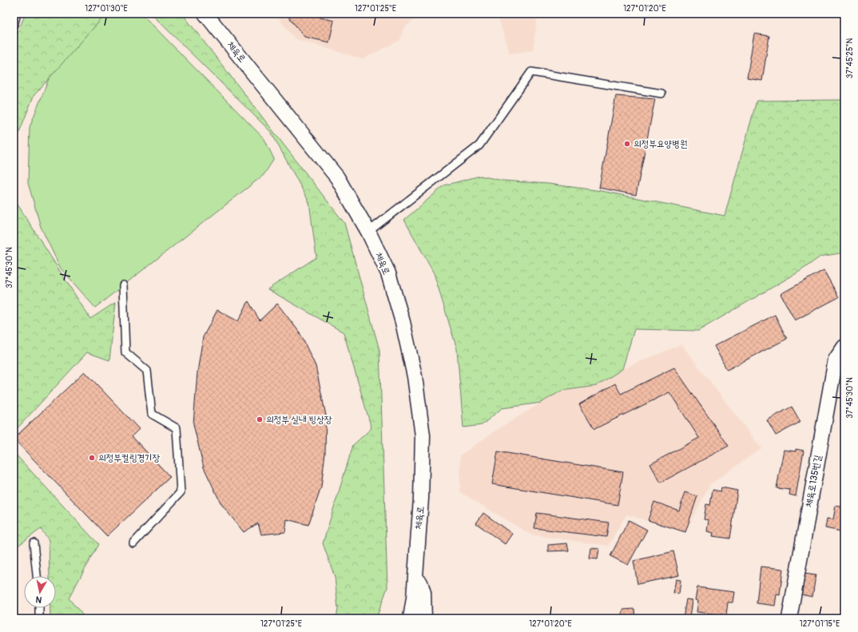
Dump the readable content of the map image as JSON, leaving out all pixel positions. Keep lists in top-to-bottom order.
{
  "streets": {
    "street": ["체육로", "체육로135번길"]
  },
  "places": ["의정부요양병원", "의정부 실내 빙상장", "의정부컬링경기장"],
  "north": "bottom",
  "coordinates": [
    "127°01'30\"E",
    "127°01'25\"E",
    "127°01'20\"E",
    "37°45'25\"N",
    "37°45'30\"N",
    "127°01'15\"E"
  ]
}
